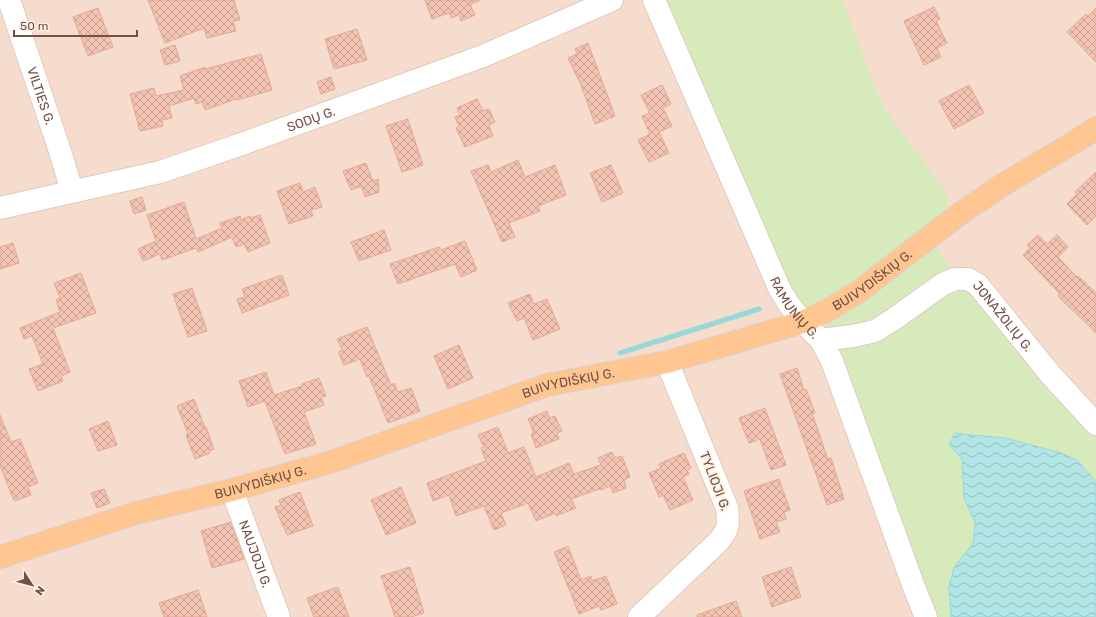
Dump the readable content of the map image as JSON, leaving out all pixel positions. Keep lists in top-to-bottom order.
{
  "streets": {
    "main road": ["BUIVYDIŠKIŲ G."],
    "street": [
      "VILTIES G.",
      "SODŲ G.",
      "RAMUNIŲ G.",
      "JONAŽOLIŲ G.",
      "TYLIOJI G.",
      "NAUJOJI G."
    ]
  },
  "crossings": [
    ["VILTIES G.", "SODŲ G."],
    ["BUIVYDIŠKIŲ G.", "RAMUNIŲ G."],
    ["BUIVYDIŠKIŲ G.", "TYLIOJI G."],
    ["BUIVYDIŠKIŲ G.", "NAUJOJI G."],
    ["RAMUNIŲ G.", "JONAŽOLIŲ G."]
  ],
  "scale_bar": "50 m",
  "north": "bottom right"
}
